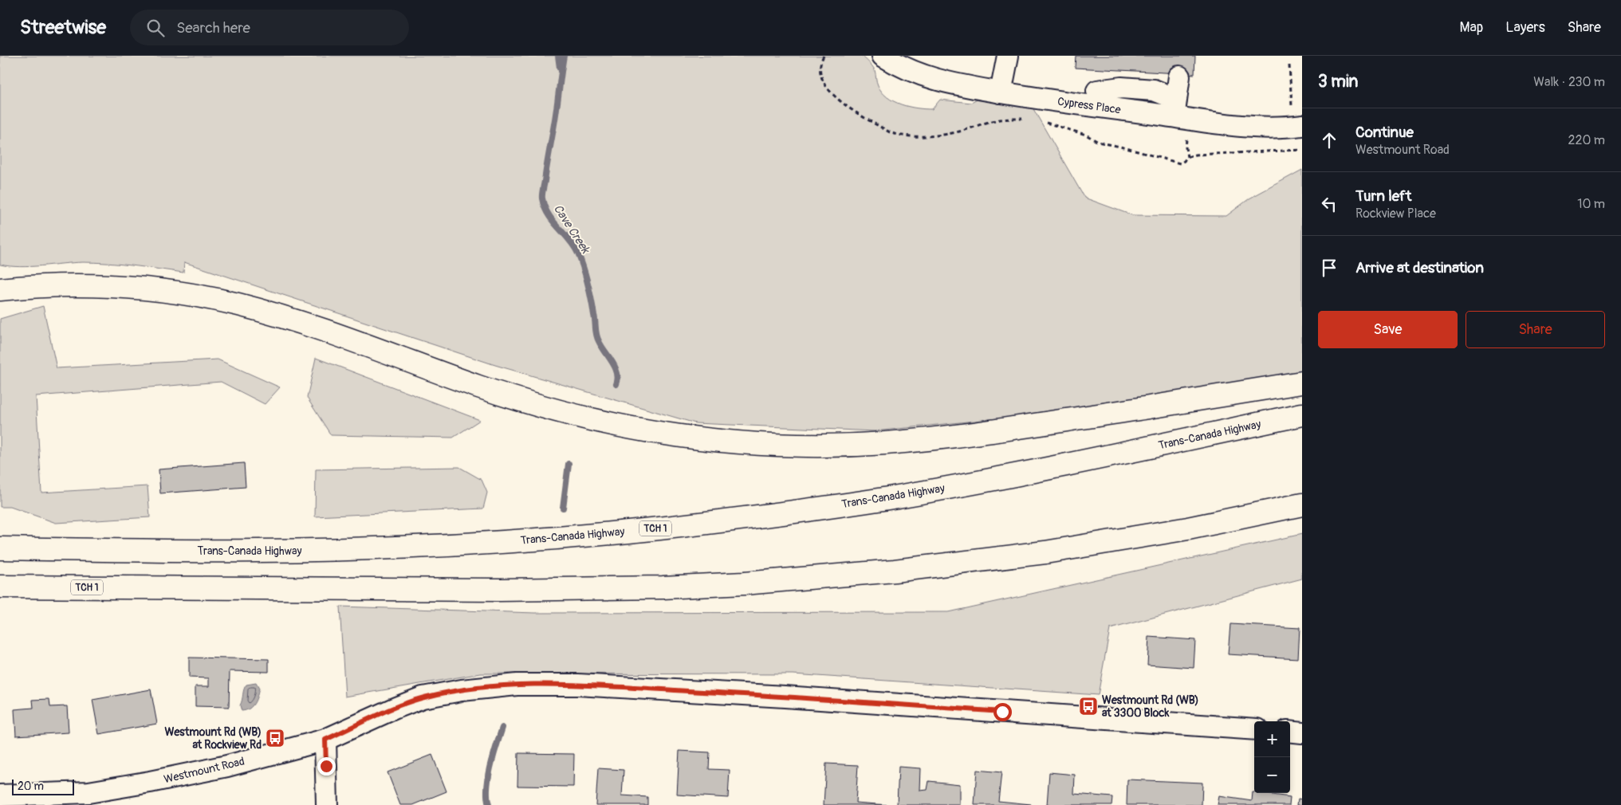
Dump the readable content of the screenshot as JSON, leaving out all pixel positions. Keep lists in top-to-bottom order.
{
  "streets": {
    "highway": ["Trans-Canada Highway", "TCH 1"],
    "street": ["Cypress Place", "Westmount Road"]
  },
  "water": ["Cave Creek"],
  "places": {
    "bus stop": ["Westmount Rd (WB) at 3300 Block", "Westmount Rd (WB) at Rockview Rd"]
  },
  "scale_bar": "20 m",
  "page": {
    "header": "Streetwise",
    "search": "Search here",
    "nav": ["Map", "Layers", "Share"],
    "heading": ["3 min", "Walk · 230 m"],
    "list": [
      ["Continue", "Westmount Road", "220 m"],
      ["Turn left", "Rockview Place", "10 m"],
      "Arrive at destination"
    ],
    "buttons": ["Save", "Share"],
    "map_buttons": ["+", "−"],
    "scale": "20 m"
  }
}
